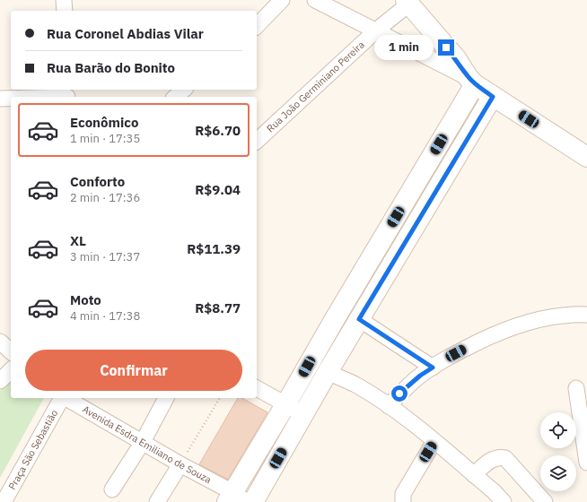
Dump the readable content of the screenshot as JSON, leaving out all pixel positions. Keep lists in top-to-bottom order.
{
  "streets": {
    "street": ["Rua João Germiniano Pereira", "Avenida Esdra Emiliano de Souza", "Praça São Sebastião"]
  },
  "page": {
    "banner": ["Rua Coronel Abdias Vilar", "Rua Barão do Bonito"],
    "bubble": "1 min",
    "list": [
      {
        "name": "Econômico",
        "note": "1 min · 17:35",
        "value": "R$6.70"
      },
      {
        "name": "Conforto",
        "note": "2 min · 17:36",
        "value": "R$9.04"
      },
      {
        "name": "XL",
        "note": "3 min · 17:37",
        "value": "R$11.39"
      },
      {
        "name": "Moto",
        "note": "4 min · 17:38",
        "value": "R$8.77"
      }
    ],
    "buttons": "Confirmar"
  }
}
